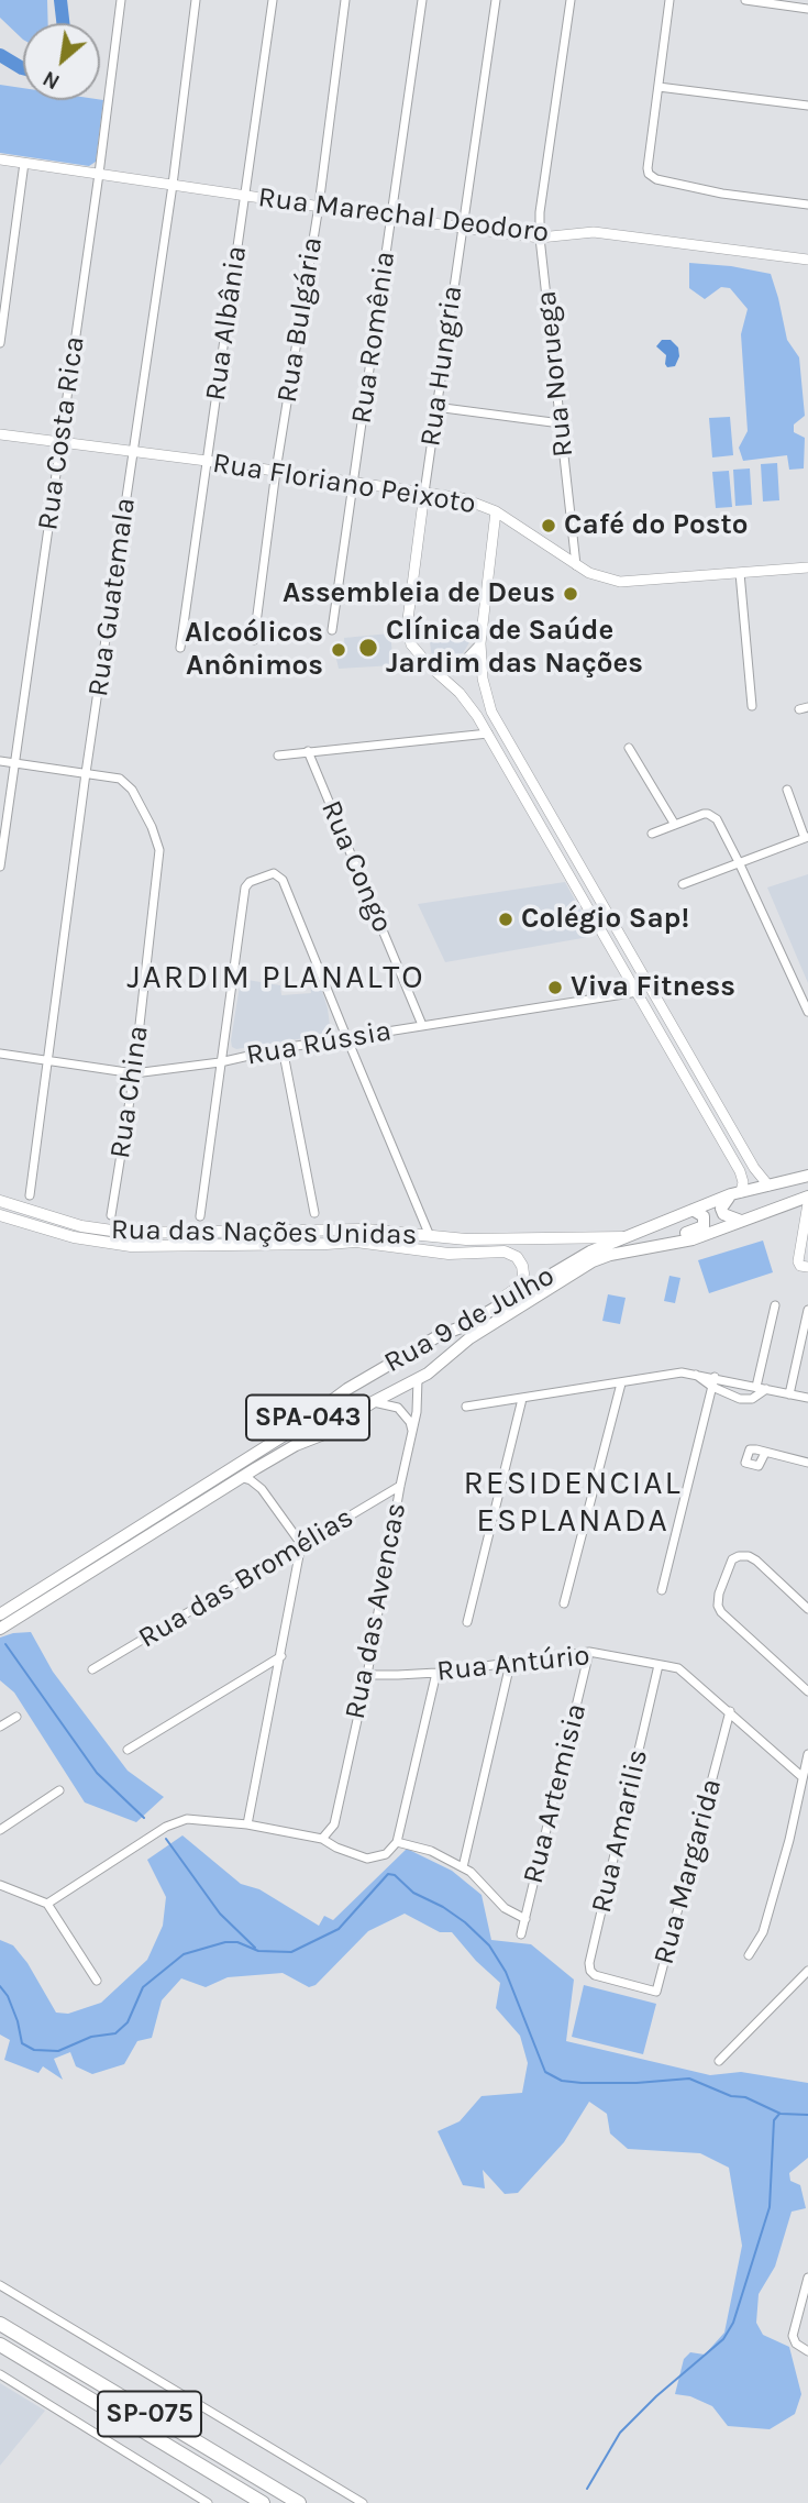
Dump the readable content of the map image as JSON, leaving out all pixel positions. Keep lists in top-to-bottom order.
{
  "streets": {
    "highway": ["SP-075"],
    "main road": ["Rua das Nações Unidas", "Rua 9 de Julho", "SPA-043"],
    "street": [
      "Rua Marechal Deodoro",
      "Rua Bulgária",
      "Rua Albânia",
      "Rua Romênia",
      "Rua Hungria",
      "Rua Noruega",
      "Rua Costa Rica",
      "Rua Floriano Peixoto",
      "Rua Guatemala",
      "Rua Congo",
      "Rua Rússia",
      "Rua China",
      "Rua das Bromélias",
      "Rua das Avencas",
      "Rua Antúrio",
      "Rua Artemisia",
      "Rua Amarilis",
      "Rua Margarida"
    ]
  },
  "crossings": [
    ["Rua Marechal Deodoro", "Rua Bulgária"],
    ["Rua Marechal Deodoro", "Rua Albânia"],
    ["Rua Marechal Deodoro", "Rua Romênia"],
    ["Rua Marechal Deodoro", "Rua Hungria"],
    ["Rua Marechal Deodoro", "Rua Noruega"],
    ["Rua Marechal Deodoro", "Rua Costa Rica"],
    ["Rua Marechal Deodoro", "Rua Guatemala"],
    ["Rua Bulgária", "Rua Floriano Peixoto"],
    ["Rua Albânia", "Rua Floriano Peixoto"],
    ["Rua Romênia", "Rua Floriano Peixoto"],
    ["Rua Hungria", "Rua Floriano Peixoto"],
    ["Rua Noruega", "Rua Floriano Peixoto"],
    ["Rua Costa Rica", "Rua Floriano Peixoto"],
    ["Rua Costa Rica", "Rua China"],
    ["Rua Floriano Peixoto", "Rua Guatemala"],
    ["Rua Guatemala", "Rua Rússia"],
    ["Rua Guatemala", "Rua China"],
    ["Rua Congo", "Rua Rússia"],
    ["Rua Rússia", "Rua China"],
    ["Rua das Nações Unidas", "Rua 9 de Julho"],
    ["Rua 9 de Julho", "Rua das Avencas"],
    ["Rua das Bromélias", "Rua das Avencas"],
    ["Rua das Avencas", "Rua Antúrio"],
    ["Rua Antúrio", "Rua Artemisia"],
    ["Rua Antúrio", "Rua Amarilis"],
    ["Rua Antúrio", "Rua Margarida"],
    ["Rua Amarilis", "Rua Margarida"]
  ],
  "districts": ["JARDIM PLANALTO", "RESIDENCIAL ESPLANADA"],
  "places": [
    "Café do Posto",
    "Assembleia de Deus",
    "Clínica de Saúde Jardim das Nações",
    "Alcoólicos Anônimos",
    "Colégio Sap!",
    "Viva Fitness"
  ],
  "north": "bottom left"
}
